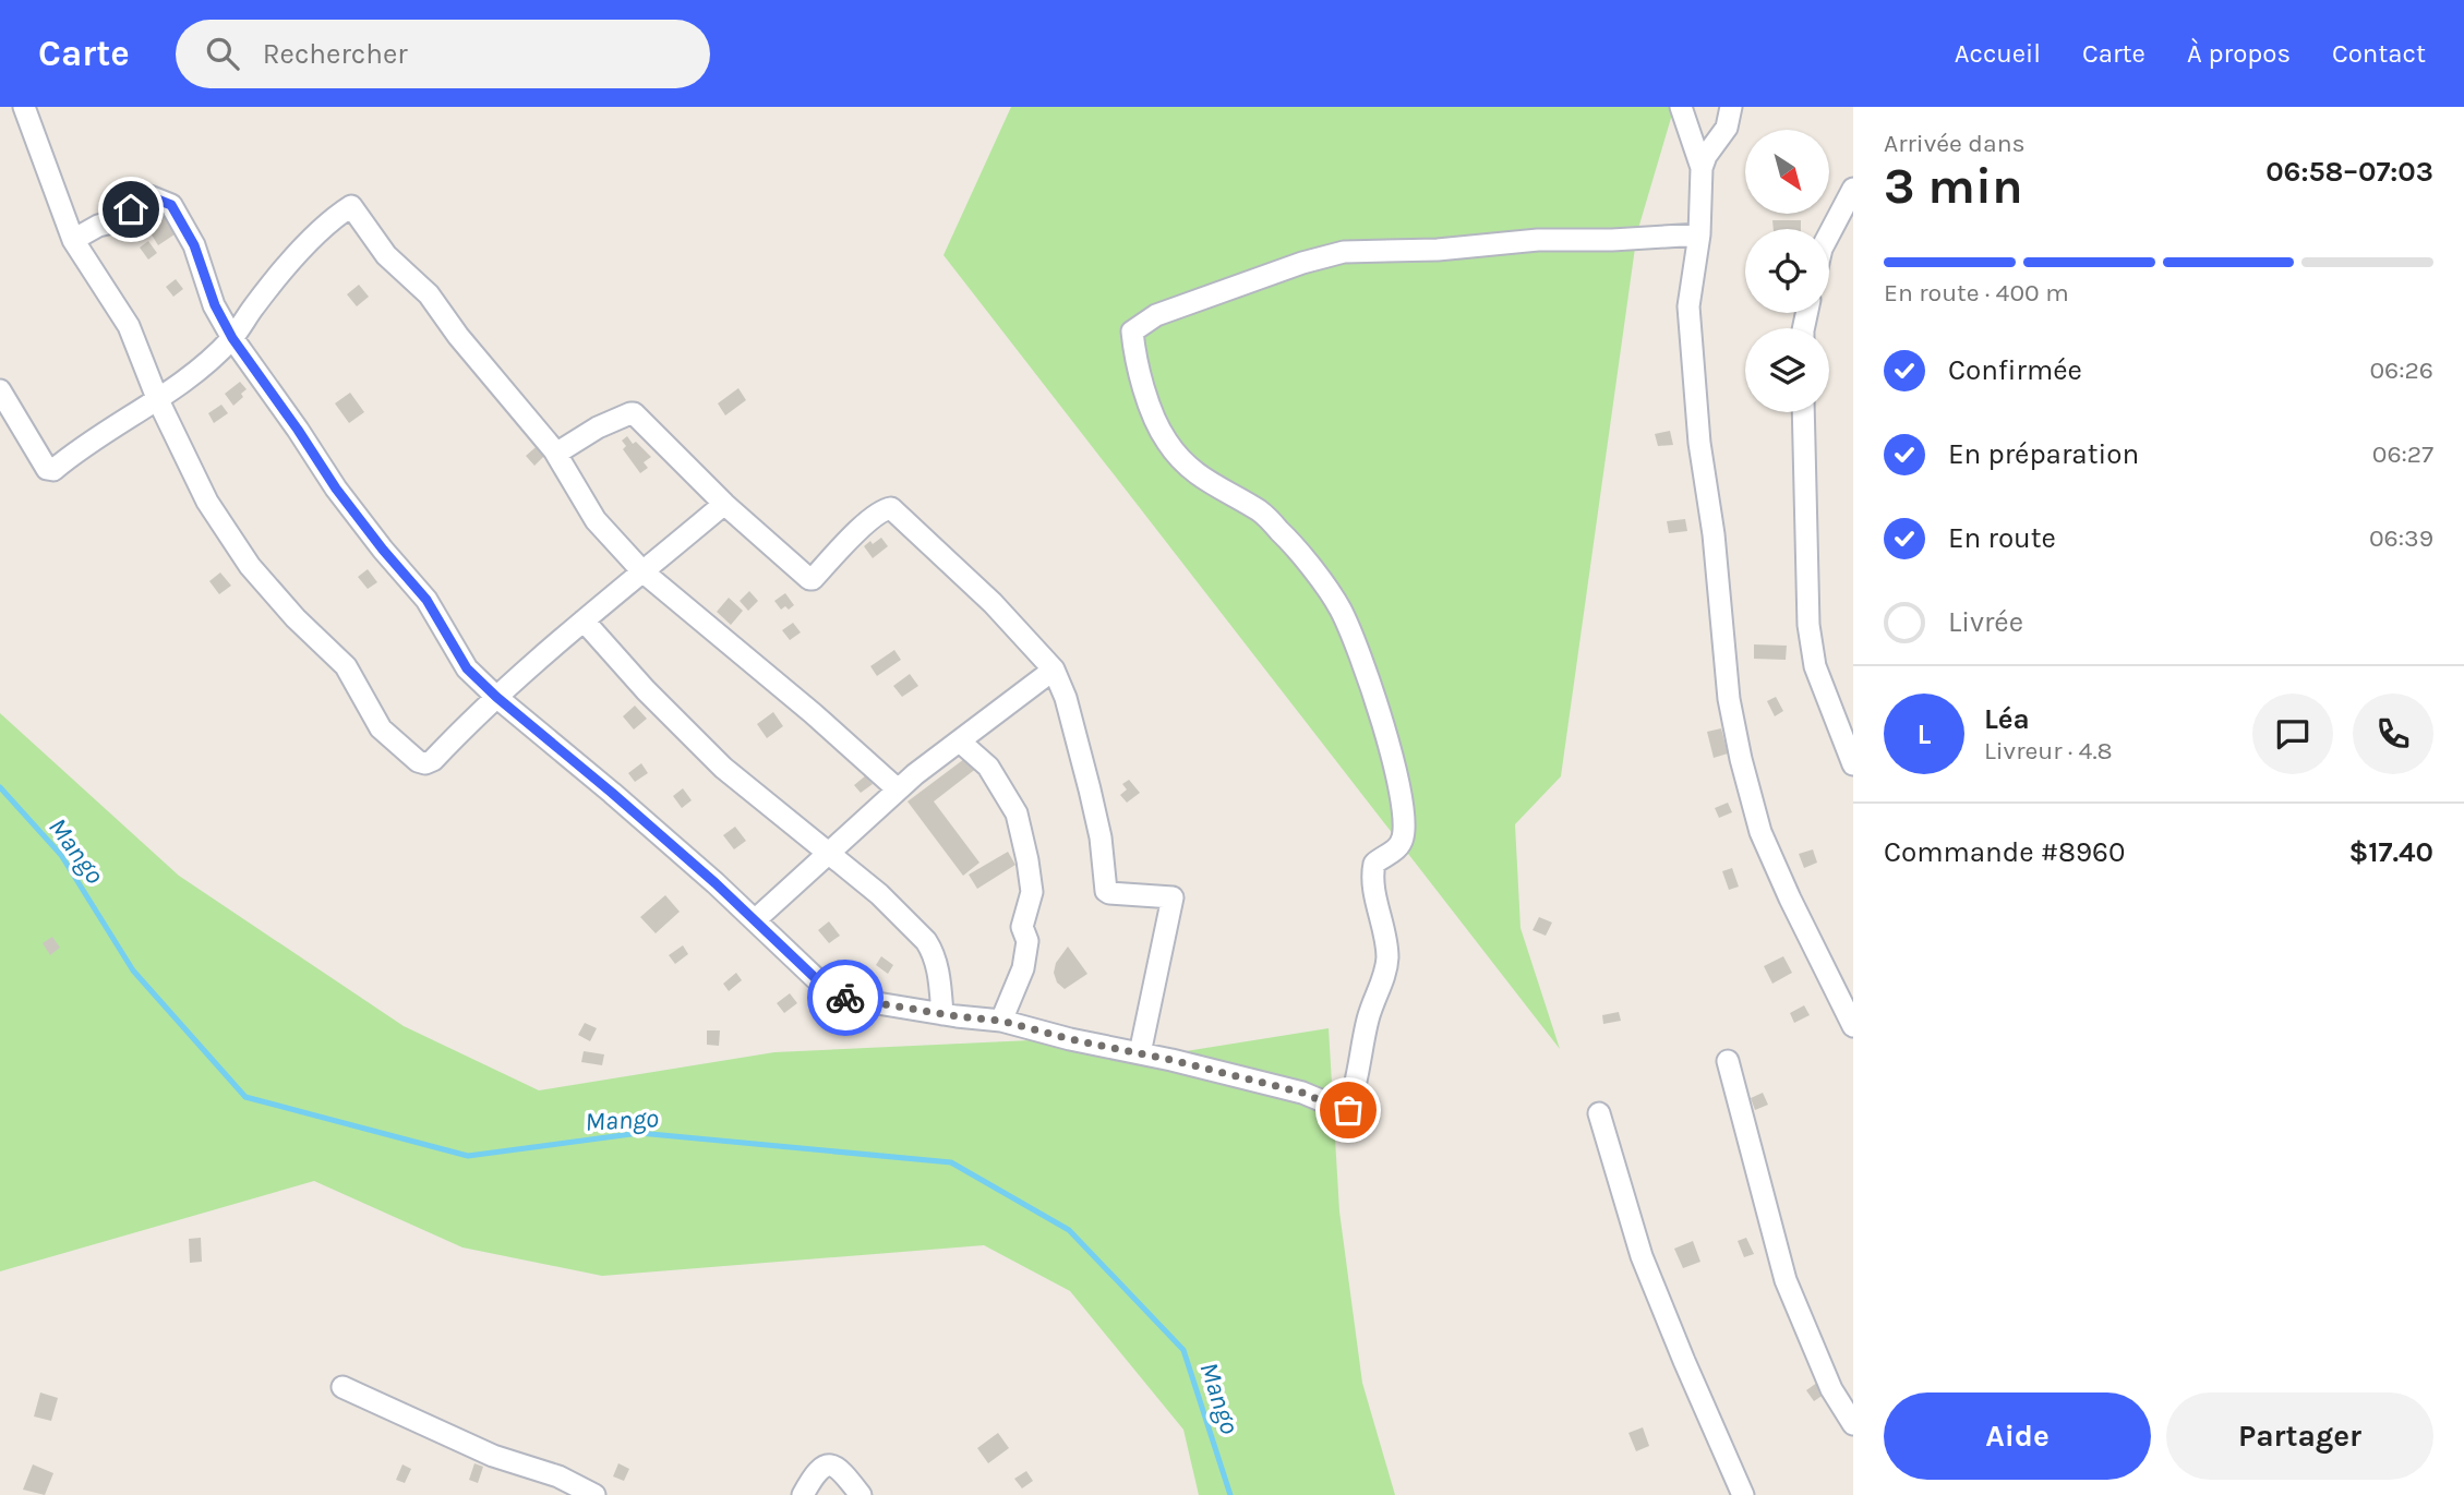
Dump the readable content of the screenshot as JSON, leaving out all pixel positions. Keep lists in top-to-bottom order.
{
  "water": ["Mango"],
  "north": "bottom right",
  "page": {
    "header": "Carte",
    "search": "Rechercher",
    "nav": [
      "Accueil",
      "Carte",
      "À propos",
      "Contact"
    ],
    "heading": ["3 min", "Arrivée dans", "06:58–07:03"],
    "panel": [
      "Léa",
      "Livreur · 4.8",
      "Commande #8960",
      "$17.40"
    ],
    "bar": "En route · 400 m",
    "list": [
      ["Confirmée", "06:26"],
      ["En préparation", "06:27"],
      ["En route", "06:39"],
      "Livrée"
    ],
    "round": "L",
    "buttons": ["Aide", "Partager"]
  }
}
